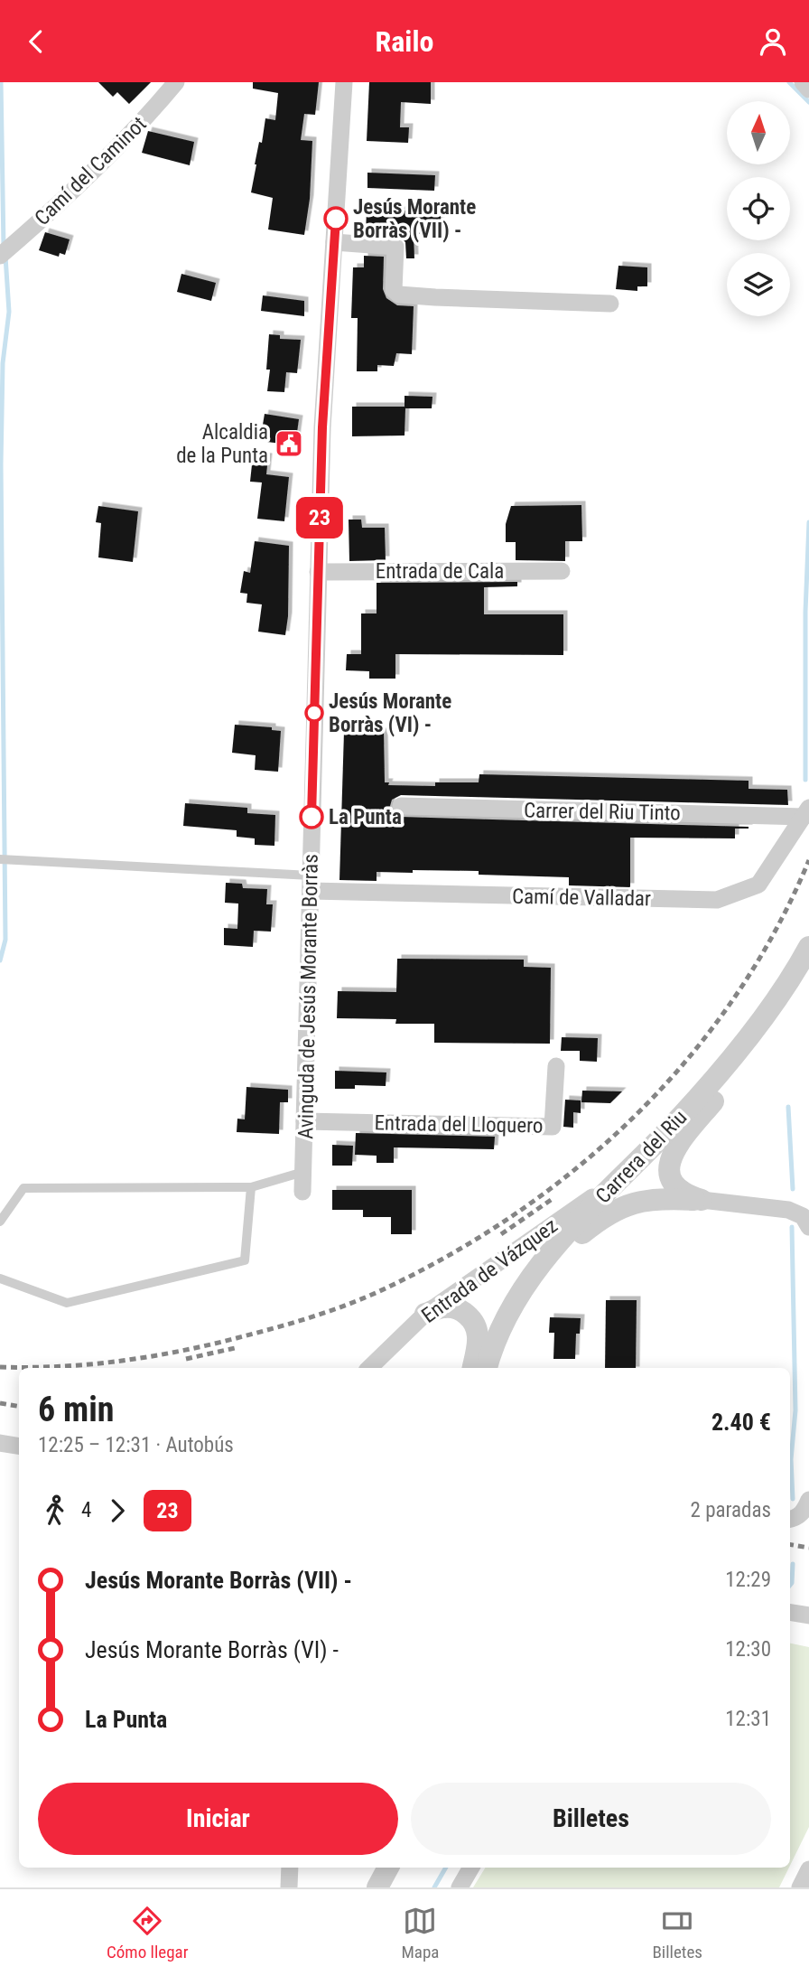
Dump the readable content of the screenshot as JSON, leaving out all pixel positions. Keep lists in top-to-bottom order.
{
  "streets": {
    "street": [
      "Camí del Caminot",
      "Entrada de Cala",
      "Carrer del Riu Tinto",
      "Camí de Valladar",
      "Avinguda de Jesús Morante Borràs",
      "Entrada del Lloquero",
      "Carrera del Riu",
      "Entrada de Vázquez"
    ]
  },
  "crossings": [
    ["Entrada de Cala", "Avinguda de Jesús Morante Borràs"],
    ["Carrer del Riu Tinto", "Camí de Valladar"],
    ["Camí de Valladar", "Avinguda de Jesús Morante Borràs"],
    ["Avinguda de Jesús Morante Borràs", "Entrada del Lloquero"],
    ["Carrera del Riu", "Entrada de Vázquez"]
  ],
  "places": {
    "other": ["Jesús Morante Borràs (VII) -", "Jesús Morante Borràs (VI) -", "La Punta"],
    "public building": ["Alcaldia de la Punta"]
  },
  "lines": ["bus line 23"],
  "north": "top",
  "page": {
    "header": "Railo",
    "on_map": "23",
    "heading": ["6 min", "12:25 – 12:31 · Autobús", "2.40 €"],
    "legs": ["4", "23", "2 paradas"],
    "list": [
      {
        "name": "Jesús Morante Borràs (VII) -",
        "value": "12:29"
      },
      {
        "name": "Jesús Morante Borràs (VI) -",
        "value": "12:30"
      },
      {
        "name": "La Punta",
        "value": "12:31"
      }
    ],
    "buttons": ["Iniciar", "Billetes"],
    "tabs": ["Cómo llegar", "Mapa", "Billetes"]
  }
}
